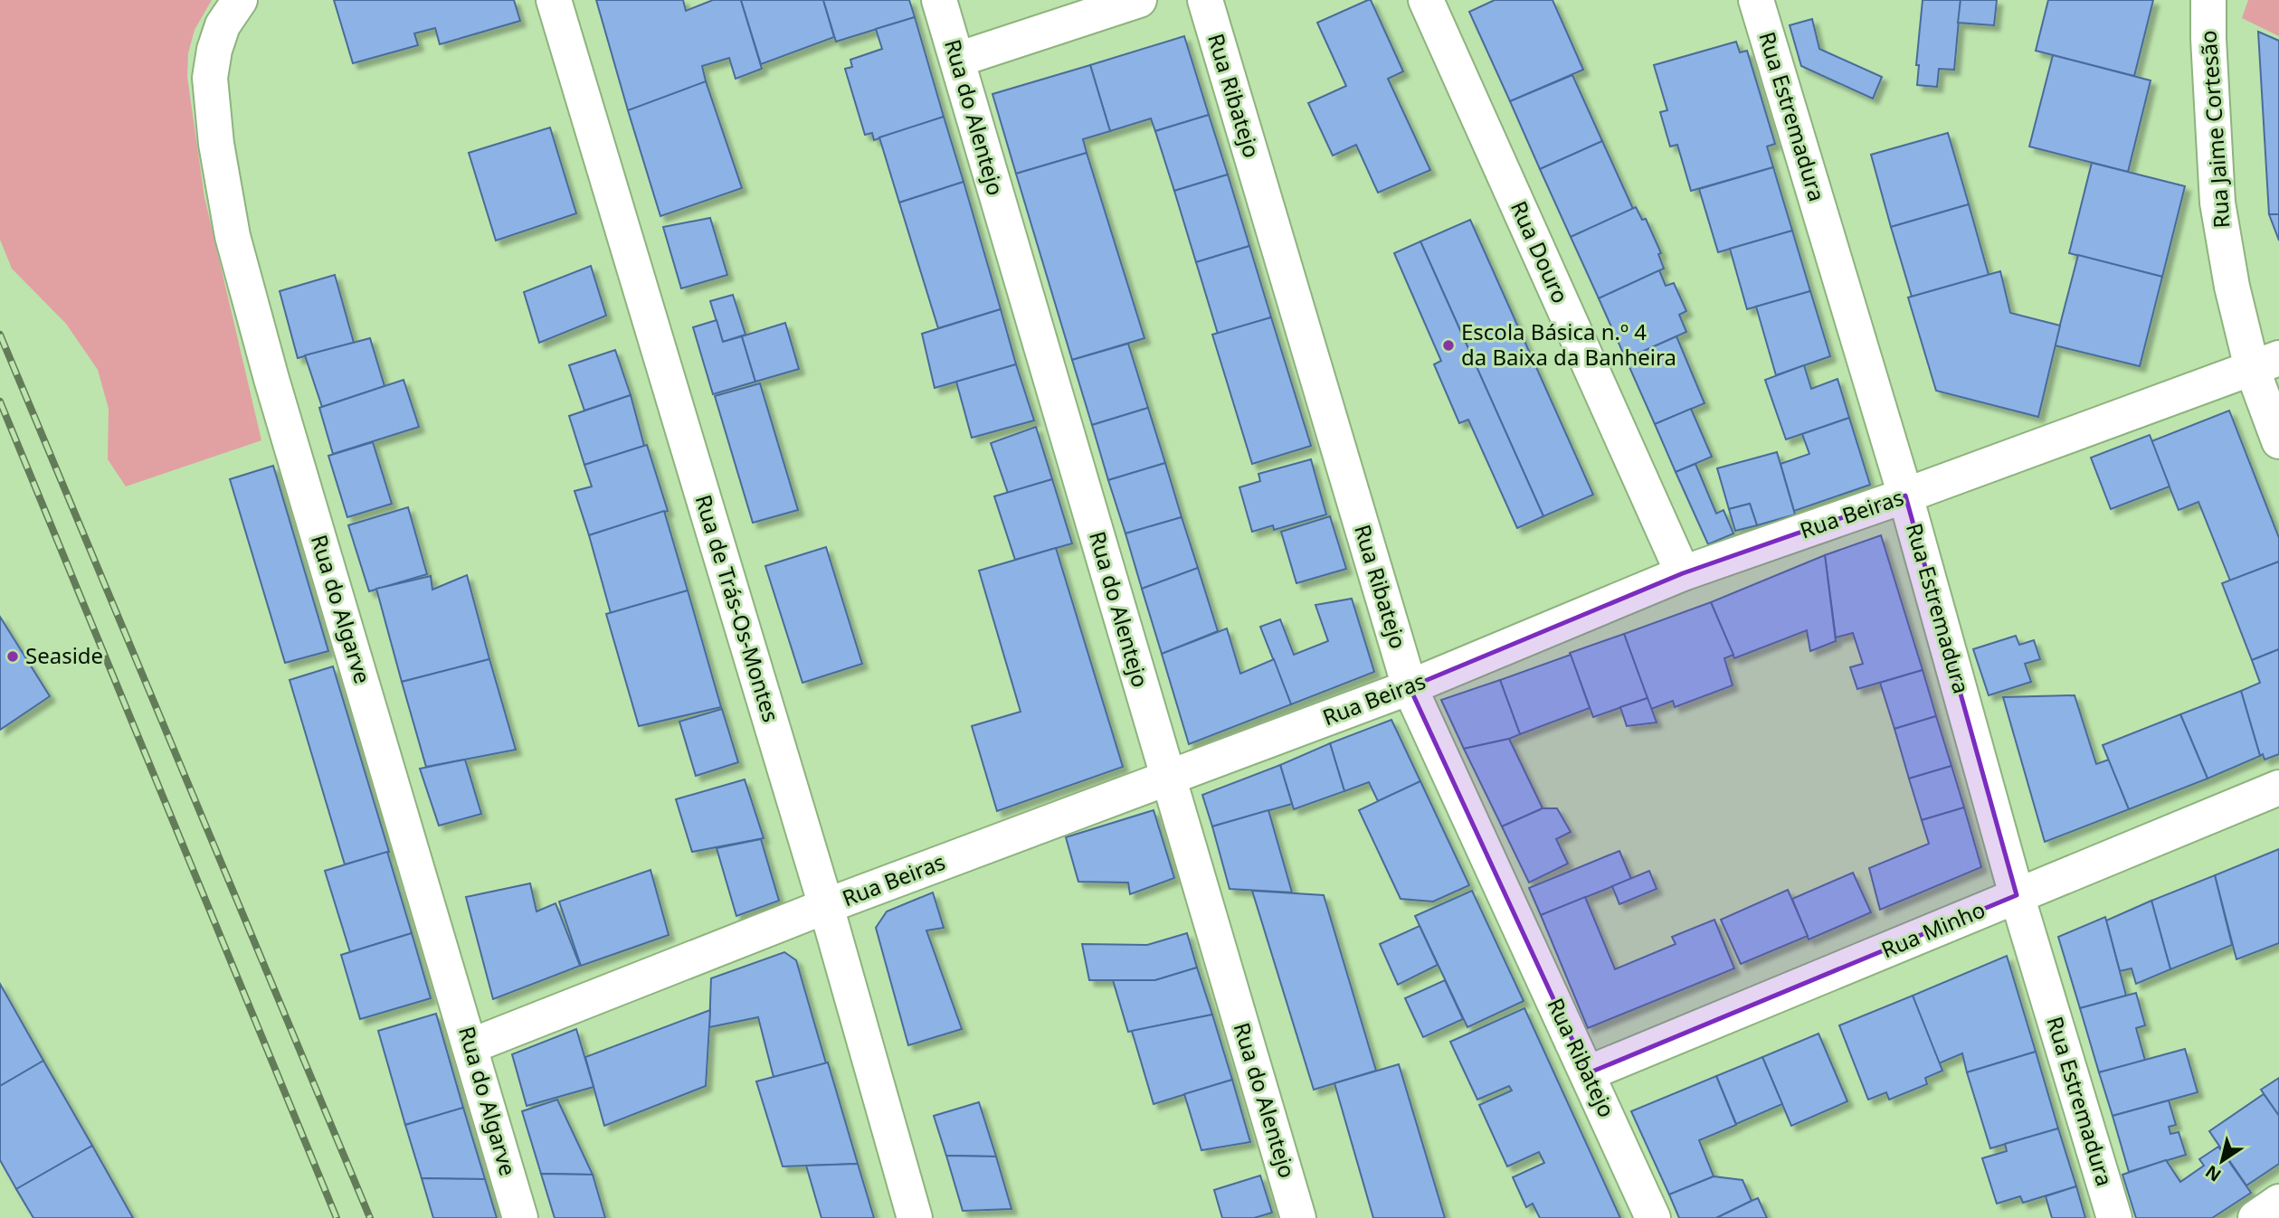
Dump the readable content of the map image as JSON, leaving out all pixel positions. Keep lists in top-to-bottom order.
{
  "streets": {
    "street": [
      "Rua Ribatejo",
      "Rua Estremadura",
      "Rua do Alentejo",
      "Rua Jaime Cortesão",
      "Rua Douro",
      "Rua Beiras",
      "Rua de Trás-Os-Montes",
      "Rua do Algarve",
      "Rua Minho"
    ]
  },
  "crossings": [
    ["Rua Ribatejo", "Rua Beiras"],
    ["Rua Ribatejo", "Rua Minho"],
    ["Rua Estremadura", "Rua Beiras"],
    ["Rua Estremadura", "Rua Minho"],
    ["Rua do Alentejo", "Rua Beiras"],
    ["Rua Jaime Cortesão", "Rua Beiras"],
    ["Rua Douro", "Rua Beiras"],
    ["Rua Beiras", "Rua de Trás-Os-Montes"],
    ["Rua Beiras", "Rua do Algarve"]
  ],
  "places": ["Escola Básica n.º 4 da Baixa da Banheira", "Seaside"],
  "north": "bottom left"
}
